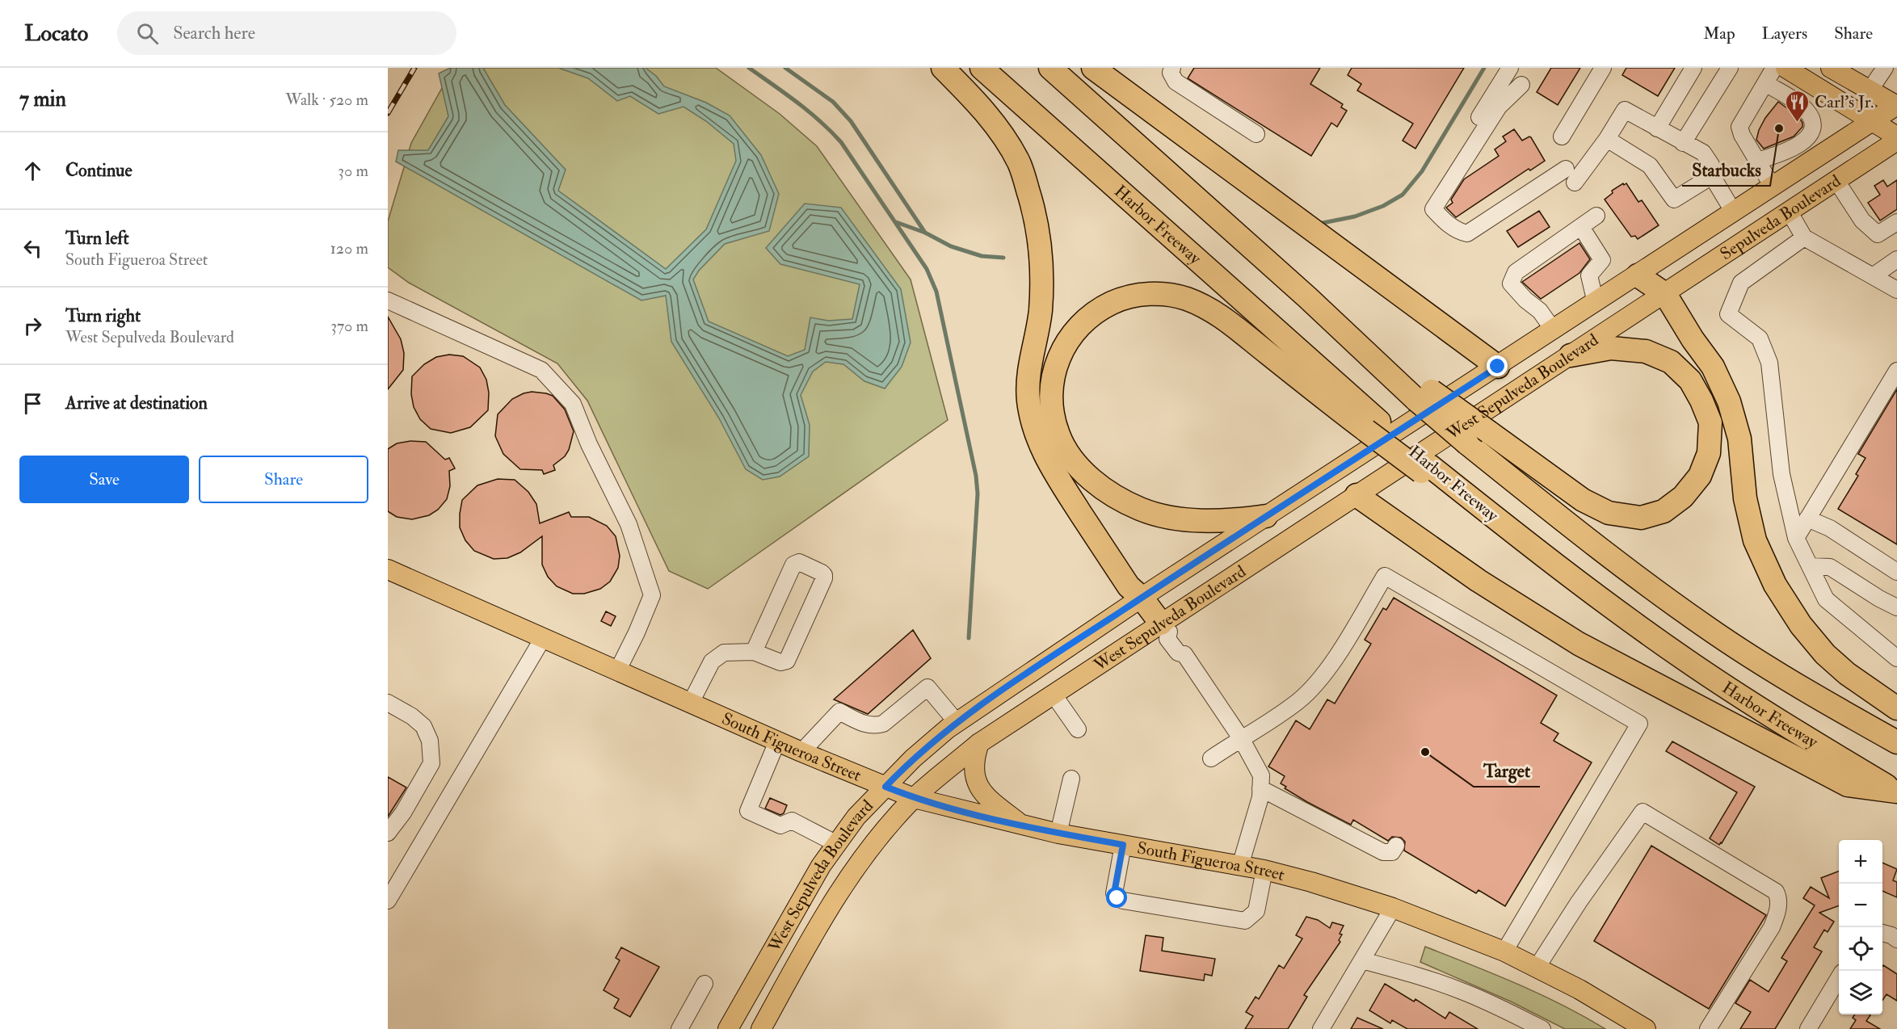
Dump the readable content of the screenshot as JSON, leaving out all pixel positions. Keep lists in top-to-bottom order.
{
  "streets": {
    "highway": ["Harbor Freeway"],
    "main road": ["Sepulveda Boulevard", "West Sepulveda Boulevard", "South Figueroa Street"]
  },
  "crossings": [
    ["Sepulveda Boulevard", "West Sepulveda Boulevard"],
    ["West Sepulveda Boulevard", "South Figueroa Street"]
  ],
  "places": {
    "restaurant": ["Carl's Jr."],
    "other": ["Starbucks", "Target"]
  },
  "page": {
    "header": "Locato",
    "search": "Search here",
    "nav": ["Map", "Layers", "Share"],
    "heading": ["7 min", "Walk · 520 m"],
    "list": [
      ["Continue", "30 m"],
      ["Turn left", "South Figueroa Street", "120 m"],
      ["Turn right", "West Sepulveda Boulevard", "370 m"],
      "Arrive at destination"
    ],
    "buttons": ["Save", "Share"],
    "map_buttons": ["+", "−"]
  }
}
